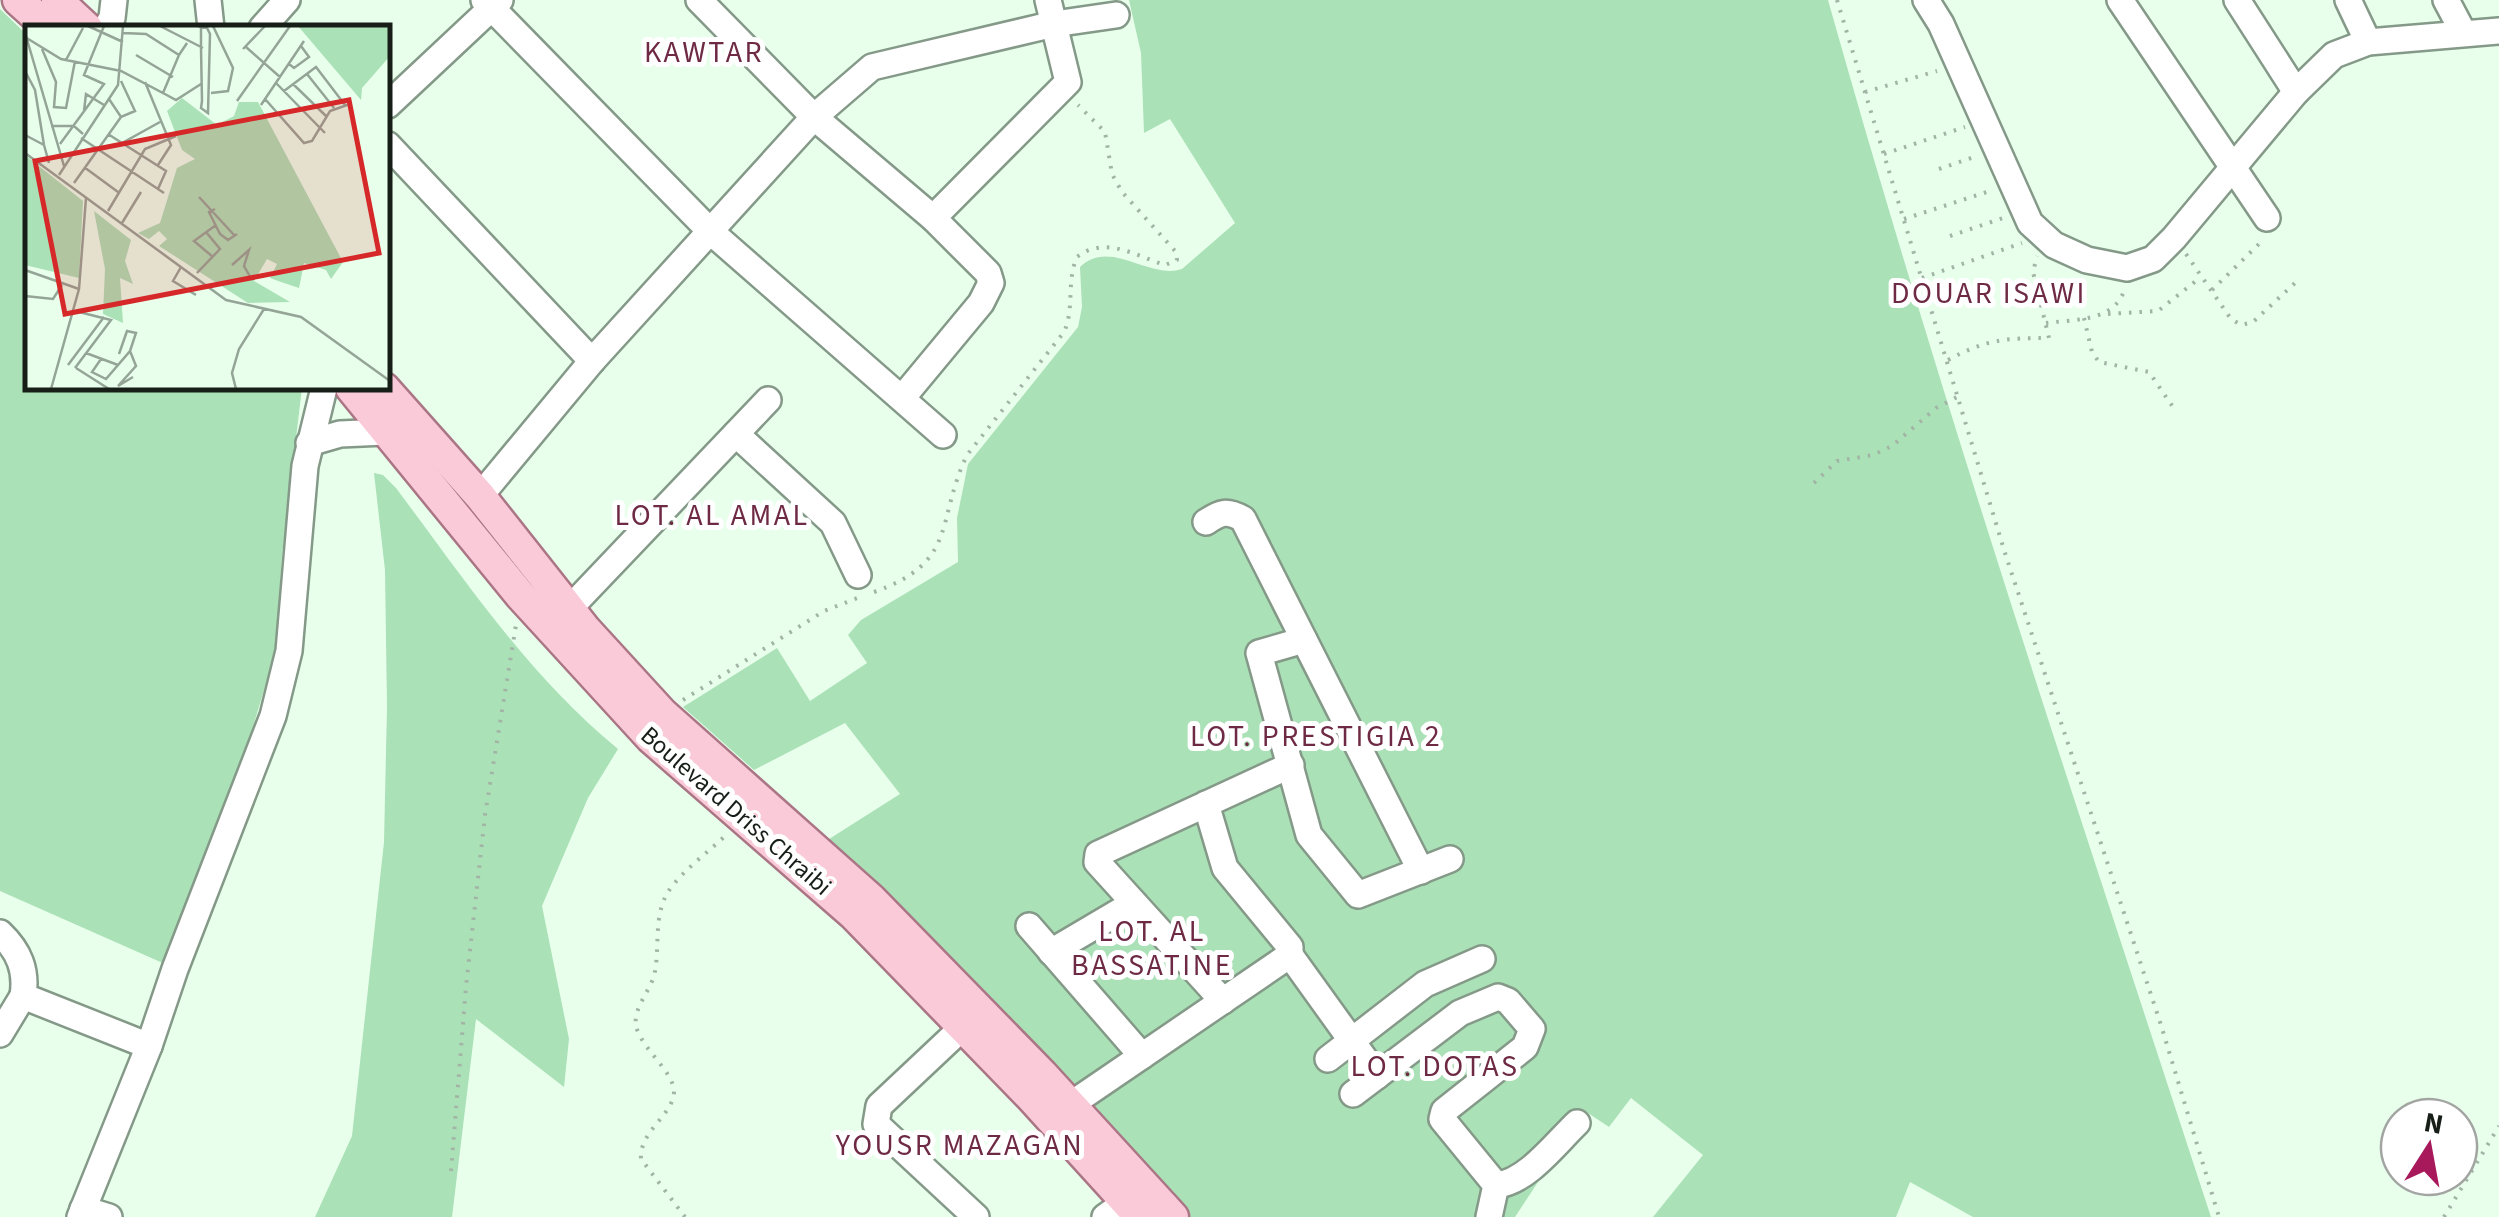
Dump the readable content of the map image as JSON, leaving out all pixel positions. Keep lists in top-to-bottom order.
{
  "streets": {
    "main road": ["Boulevard Driss Chraibi"]
  },
  "districts": [
    "KAWTAR",
    "DOUAR ISAWI",
    "LOT. AL AMAL",
    "LOT. PRESTIGIA 2",
    "LOT. AL BASSATINE",
    "LOT. DOTAS",
    "YOUSR MAZAGAN"
  ],
  "north": "top"
}
